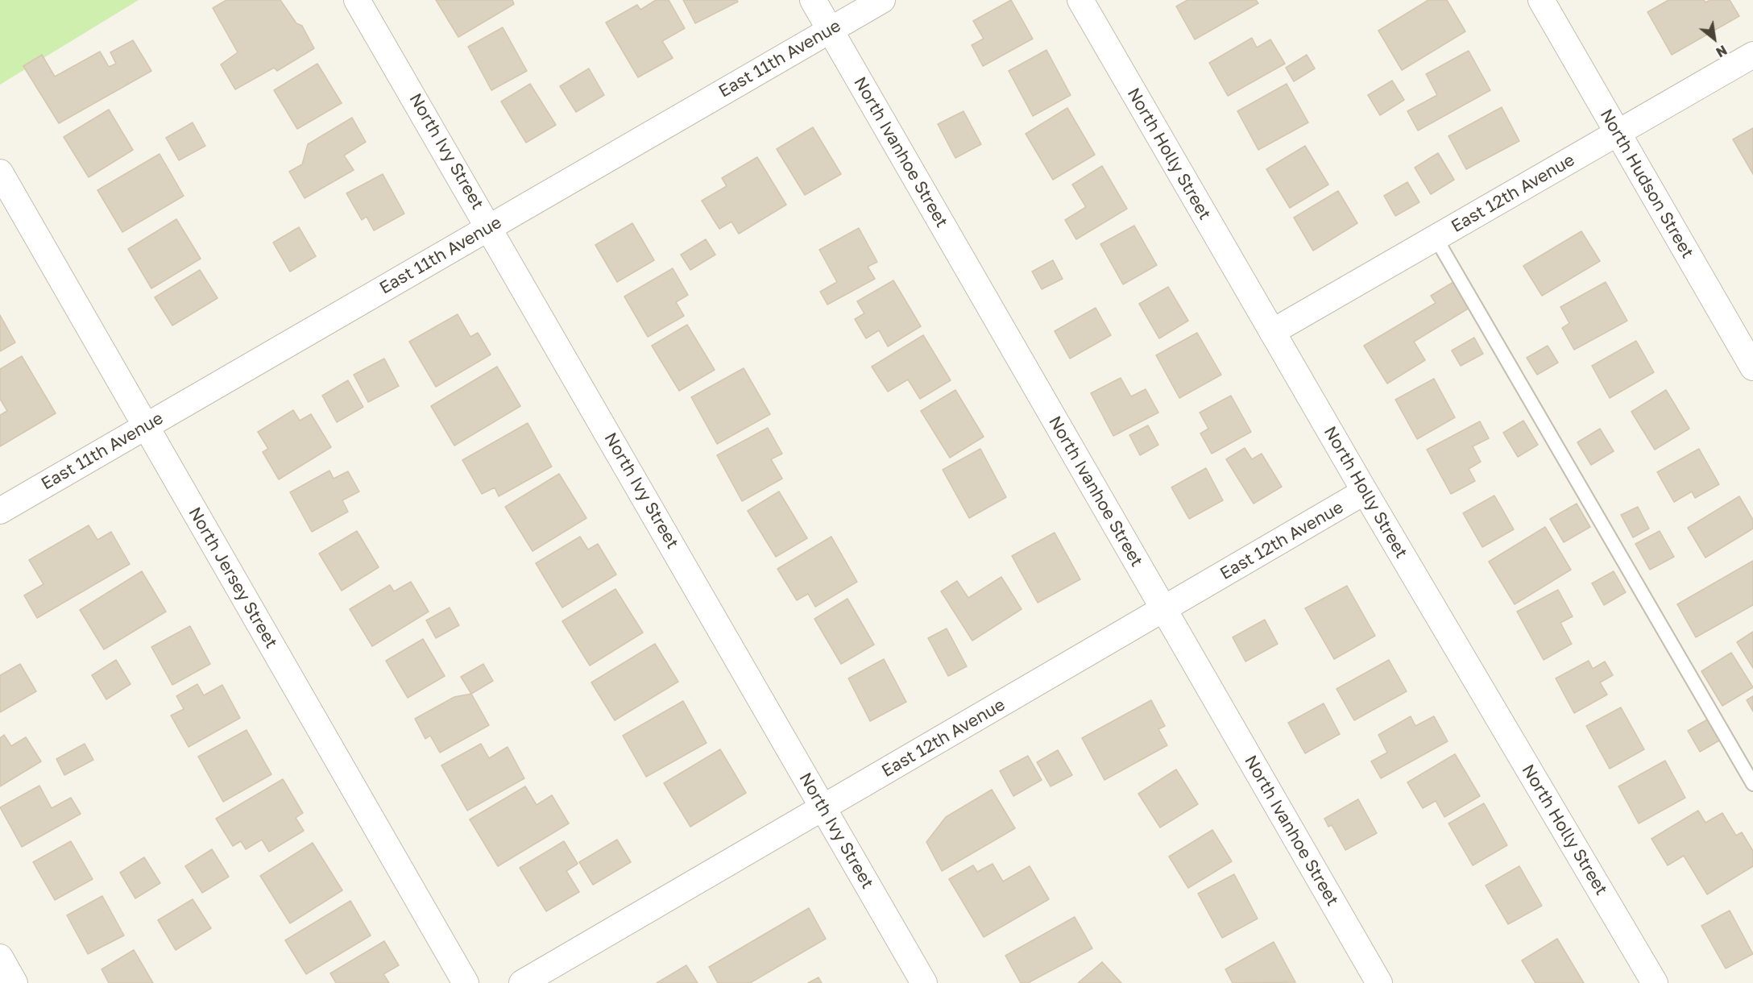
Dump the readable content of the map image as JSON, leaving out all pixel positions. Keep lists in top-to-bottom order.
{
  "streets": {
    "street": [
      "East 11th Avenue",
      "North Ivy Street",
      "North Ivanhoe Street",
      "North Holly Street",
      "North Hudson Street",
      "East 12th Avenue",
      "North Jersey Street"
    ]
  },
  "crossings": [
    ["East 11th Avenue", "North Ivy Street"],
    ["East 11th Avenue", "North Ivanhoe Street"],
    ["East 11th Avenue", "North Jersey Street"],
    ["North Ivy Street", "East 12th Avenue"],
    ["North Ivanhoe Street", "East 12th Avenue"],
    ["North Holly Street", "East 12th Avenue"],
    ["North Hudson Street", "East 12th Avenue"]
  ],
  "north": "bottom right"
}
